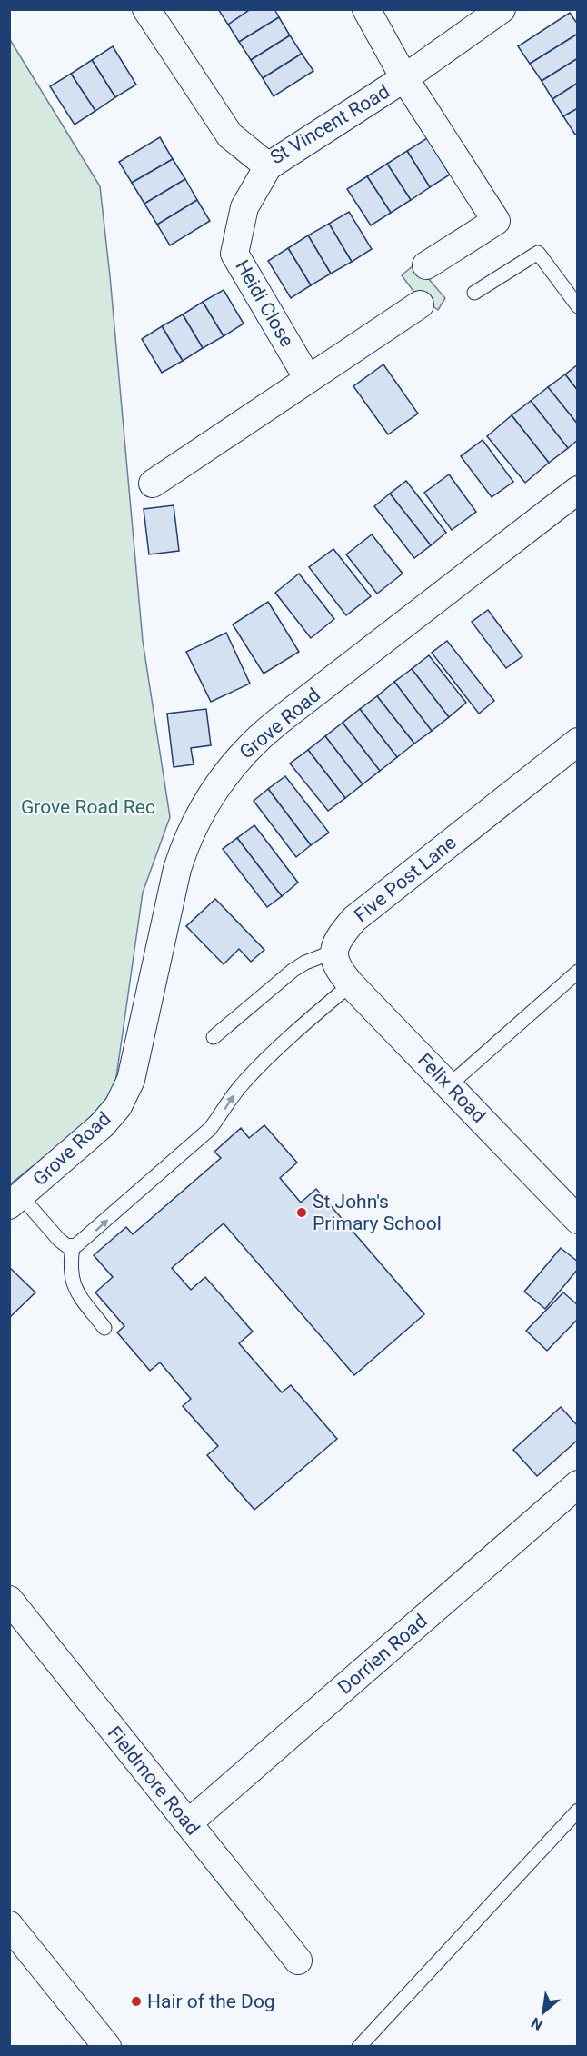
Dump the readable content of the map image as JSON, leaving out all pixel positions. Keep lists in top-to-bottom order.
{
  "streets": {
    "street": [
      "St Vincent Road",
      "Heidi Close",
      "Grove Road",
      "Five Post Lane",
      "Felix Road",
      "Dorrien Road",
      "Fieldmore Road"
    ]
  },
  "crossings": [
    ["St Vincent Road", "Heidi Close"],
    ["Five Post Lane", "Felix Road"],
    ["Dorrien Road", "Fieldmore Road"]
  ],
  "parks": ["Grove Road Rec"],
  "places": ["St John's Primary School", "Hair of the Dog"],
  "north": "bottom left"
}
